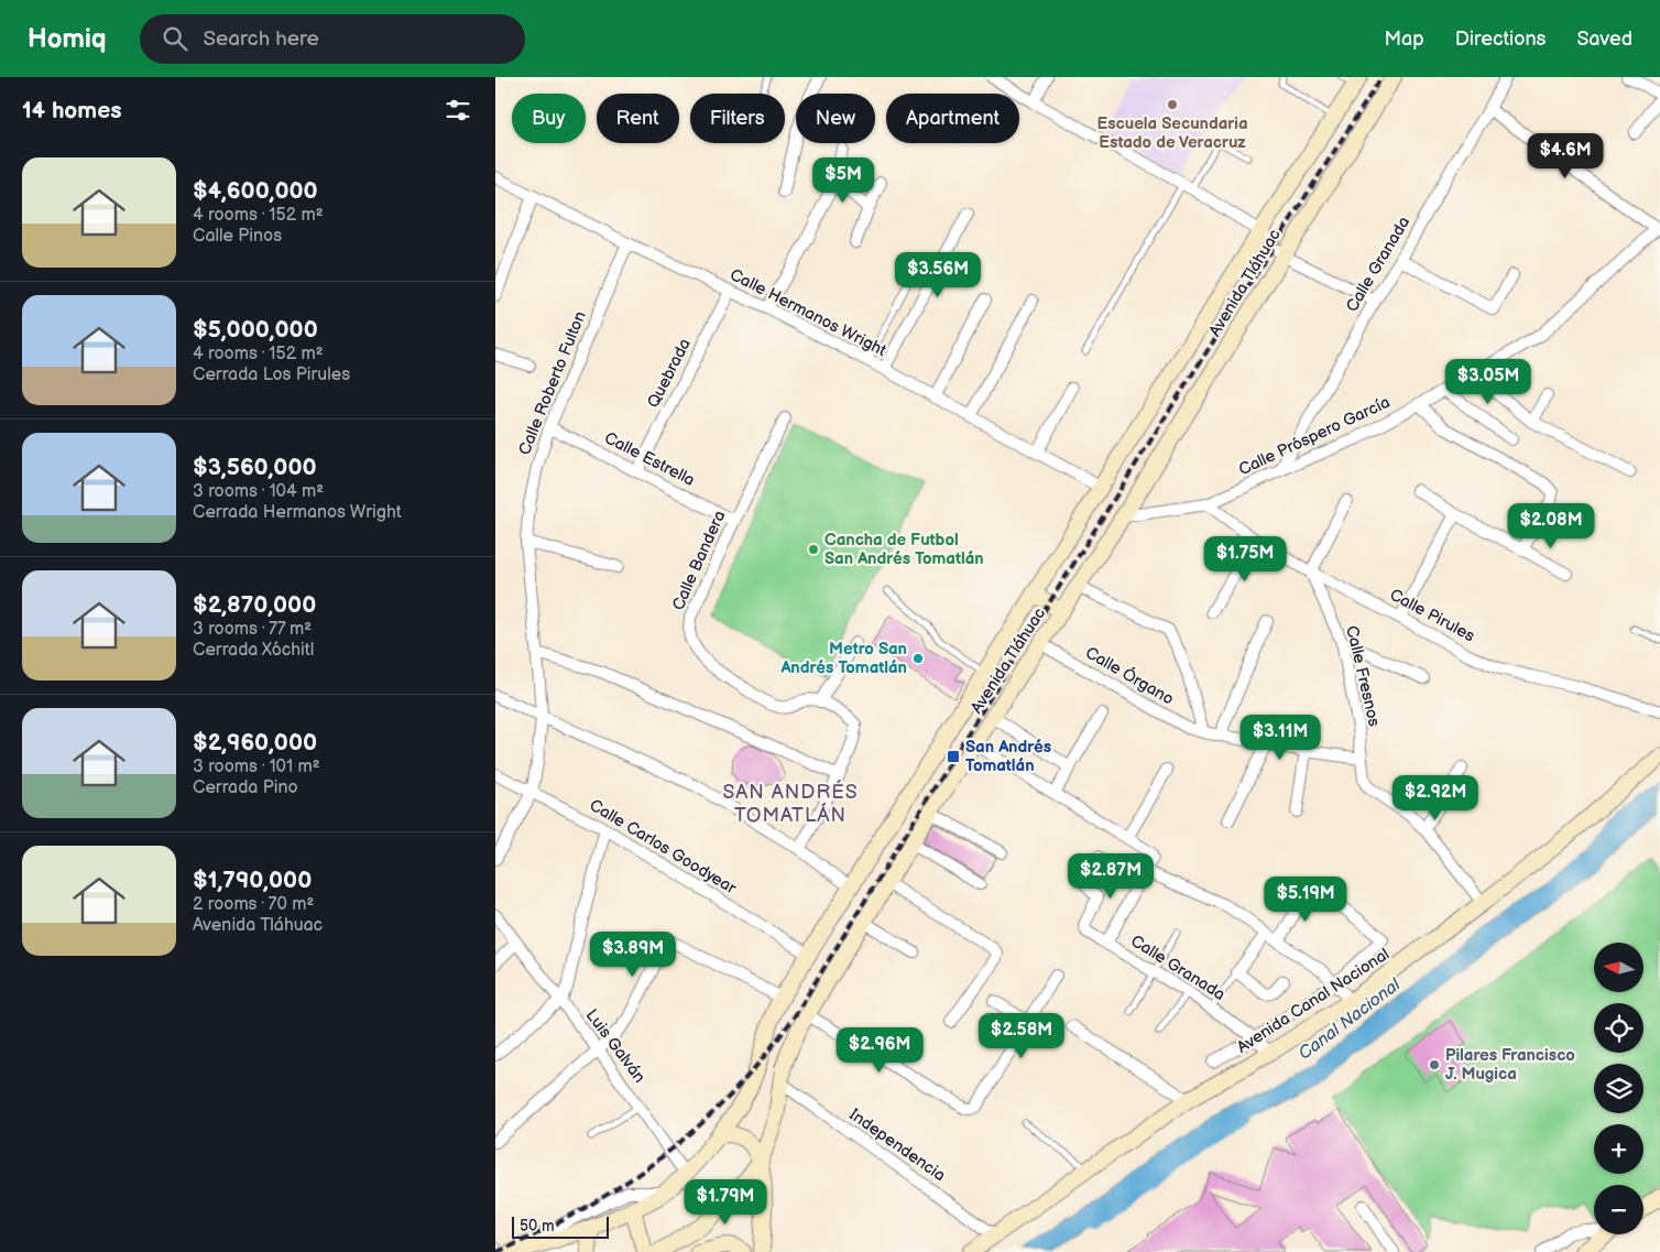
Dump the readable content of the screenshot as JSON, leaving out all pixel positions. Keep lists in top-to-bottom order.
{
  "streets": {
    "main road": ["Avenida Tláhuac", "Avenida Canal Nacional"],
    "street": [
      "Calle Granada",
      "Calle Hermanos Wright",
      "Quebrada",
      "Calle Roberto Fulton",
      "Calle Próspero García",
      "Calle Estrella",
      "Calle Bandera",
      "Calle Pirules",
      "Calle Órgano",
      "Calle Fresnos",
      "Calle Carlos Goodyear",
      "Luis Galván",
      "Independencia"
    ]
  },
  "crossings": [
    ["Calle Granada", "Calle Próspero García"],
    ["Calle Granada", "Avenida Canal Nacional"],
    ["Avenida Tláhuac", "Calle Hermanos Wright"],
    ["Avenida Tláhuac", "Calle Próspero García"],
    ["Avenida Tláhuac", "Calle Órgano"],
    ["Avenida Tláhuac", "Calle Carlos Goodyear"],
    ["Avenida Tláhuac", "Luis Galván"],
    ["Avenida Tláhuac", "Independencia"],
    ["Calle Hermanos Wright", "Quebrada"],
    ["Calle Hermanos Wright", "Calle Roberto Fulton"],
    ["Quebrada", "Calle Estrella"],
    ["Calle Roberto Fulton", "Calle Estrella"],
    ["Calle Roberto Fulton", "Calle Carlos Goodyear"],
    ["Calle Próspero García", "Calle Pirules"],
    ["Calle Estrella", "Calle Bandera"],
    ["Calle Pirules", "Calle Fresnos"],
    ["Calle Órgano", "Calle Fresnos"],
    ["Calle Fresnos", "Avenida Canal Nacional"],
    ["Avenida Canal Nacional", "Independencia"]
  ],
  "districts": ["SAN ANDRÉS TOMATLÁN"],
  "water": ["Canal Nacional"],
  "places": {
    "other": [
      "Escuela Secundaria Estado de Veracruz",
      "Cancha de Futbol San Andrés Tomatlán",
      "Metro San Andrés Tomatlán",
      "Pilares Francisco J. Mugica"
    ],
    "transit": ["San Andrés Tomatlán"]
  },
  "scale_bar": "50 m",
  "north": "left",
  "page": {
    "header": "Homiq",
    "search": "Search here",
    "nav": ["Map", "Directions", "Saved"],
    "heading": "14 homes",
    "chip": [
      "Buy",
      "Rent",
      "Filters",
      "New",
      "Apartment"
    ],
    "price": [
      "$4.6M",
      "$5M",
      "$3.56M",
      "$3.05M",
      "$2.08M",
      "$1.75M",
      "$3.11M",
      "$2.92M",
      "$2.87M",
      "$5.19M",
      "$3.89M",
      "$2.58M",
      "$2.96M",
      "$1.79M"
    ],
    "list": [
      {
        "name": "$4,600,000",
        "note": "4 rooms · 152 m² · Calle Pinos"
      },
      {
        "name": "$5,000,000",
        "note": "4 rooms · 152 m² · Cerrada Los Pirules"
      },
      {
        "name": "$3,560,000",
        "note": "3 rooms · 104 m² · Cerrada Hermanos Wright"
      },
      {
        "name": "$2,870,000",
        "note": "3 rooms · 77 m² · Cerrada Xóchitl"
      },
      {
        "name": "$2,960,000",
        "note": "3 rooms · 101 m² · Cerrada Pino"
      },
      {
        "name": "$1,790,000",
        "note": "2 rooms · 70 m² · Avenida Tláhuac"
      }
    ],
    "map_buttons": ["+", "−"],
    "scale": "50 m"
  }
}
